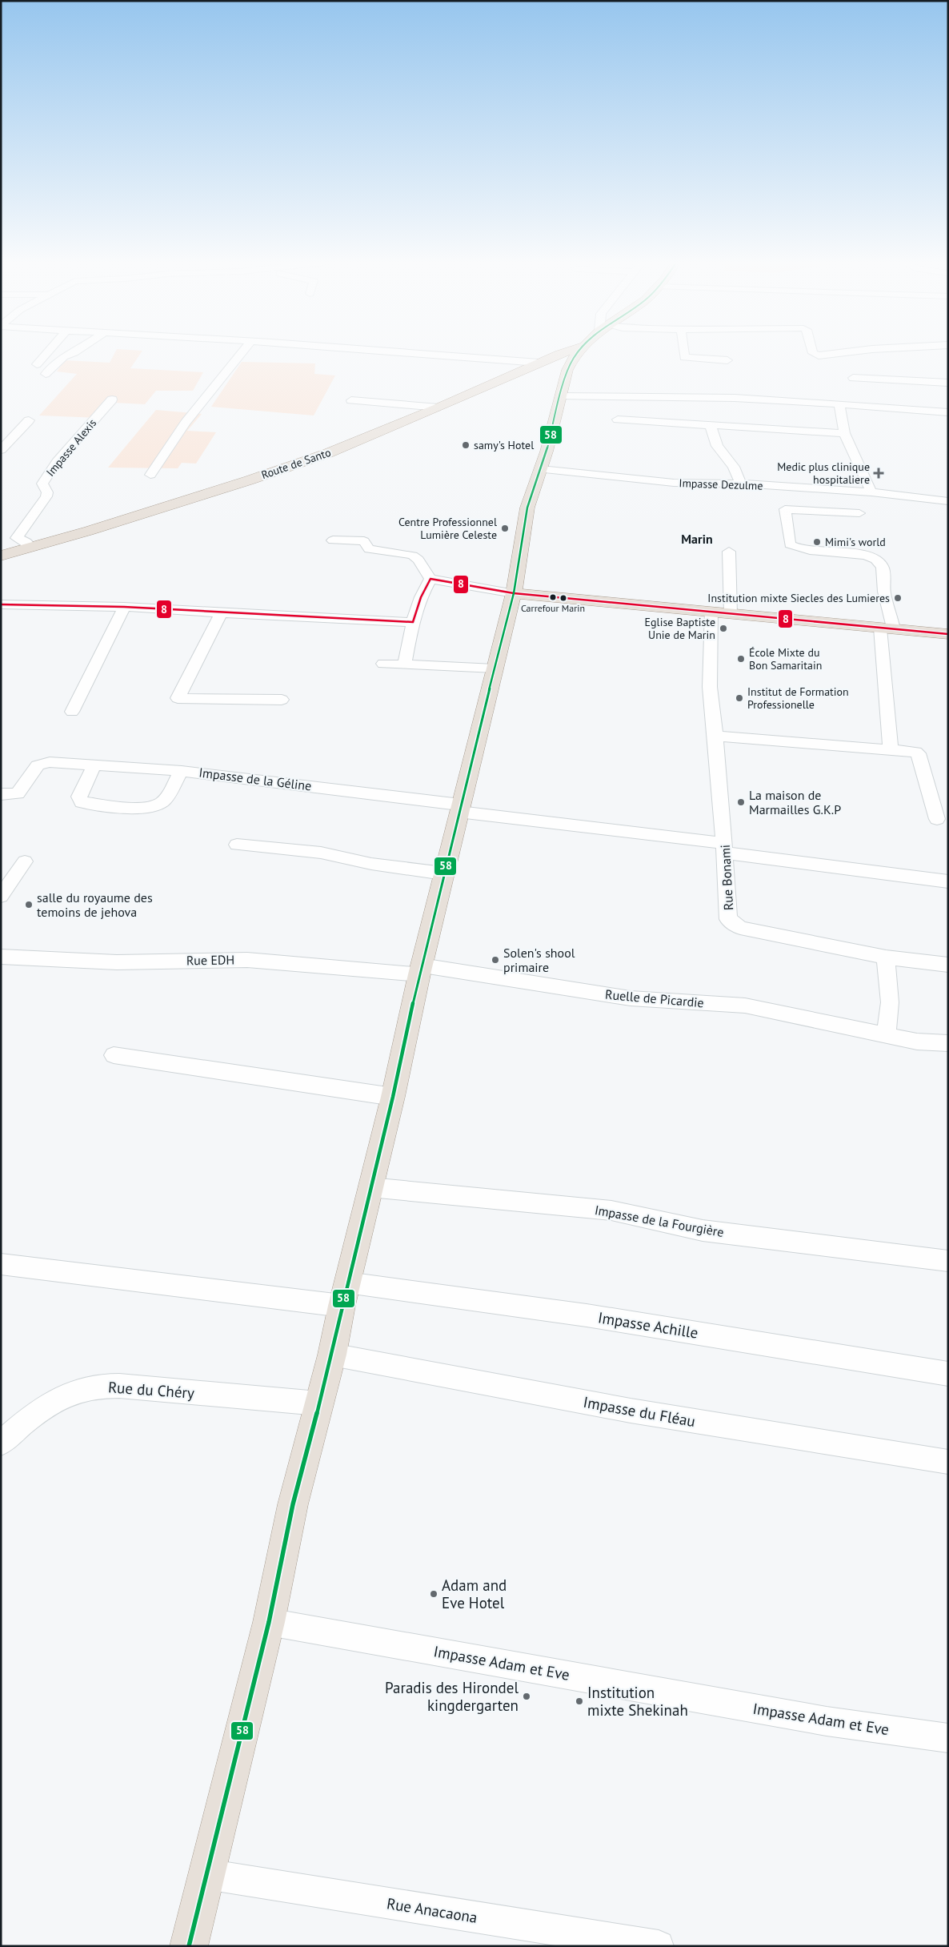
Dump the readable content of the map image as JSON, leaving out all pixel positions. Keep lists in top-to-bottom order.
{
  "streets": {
    "main road": ["Route de Santo"],
    "street": [
      "Impasse Alexis",
      "Impasse Dezulme",
      "Impasse de la Géline",
      "Rue Bonami",
      "Rue EDH",
      "Ruelle de Picardie",
      "Impasse de la Fourgière",
      "Impasse Achille",
      "Rue du Chéry",
      "Impasse du Fléau",
      "Impasse Adam et Eve",
      "Rue Anacaona"
    ]
  },
  "crossings": [
    ["Impasse de la Géline", "Rue Bonami"],
    ["Rue EDH", "Ruelle de Picardie"]
  ],
  "districts": ["Marin"],
  "places": {
    "other": [
      "samy's Hotel",
      "Centre Professionnel Lumière Celeste",
      "Mimi's world",
      "Carrefour Marin",
      "Institution mixte Siecles des Lumieres",
      "Eglise Baptiste Unie de Marin",
      "École Mixte du Bon Samaritain",
      "Institut de Formation Professionelle",
      "La maison de Marmailles G.K.P",
      "salle du royaume des temoins de jehova",
      "Solen's shool primaire",
      "Adam and Eve Hotel",
      "Paradis des Hirondel kingdergarten",
      "Institution mixte Shekinah"
    ],
    "health": ["Medic plus clinique hospitaliere"]
  },
  "lines": ["transit line 58", "transit line 8"]
}
